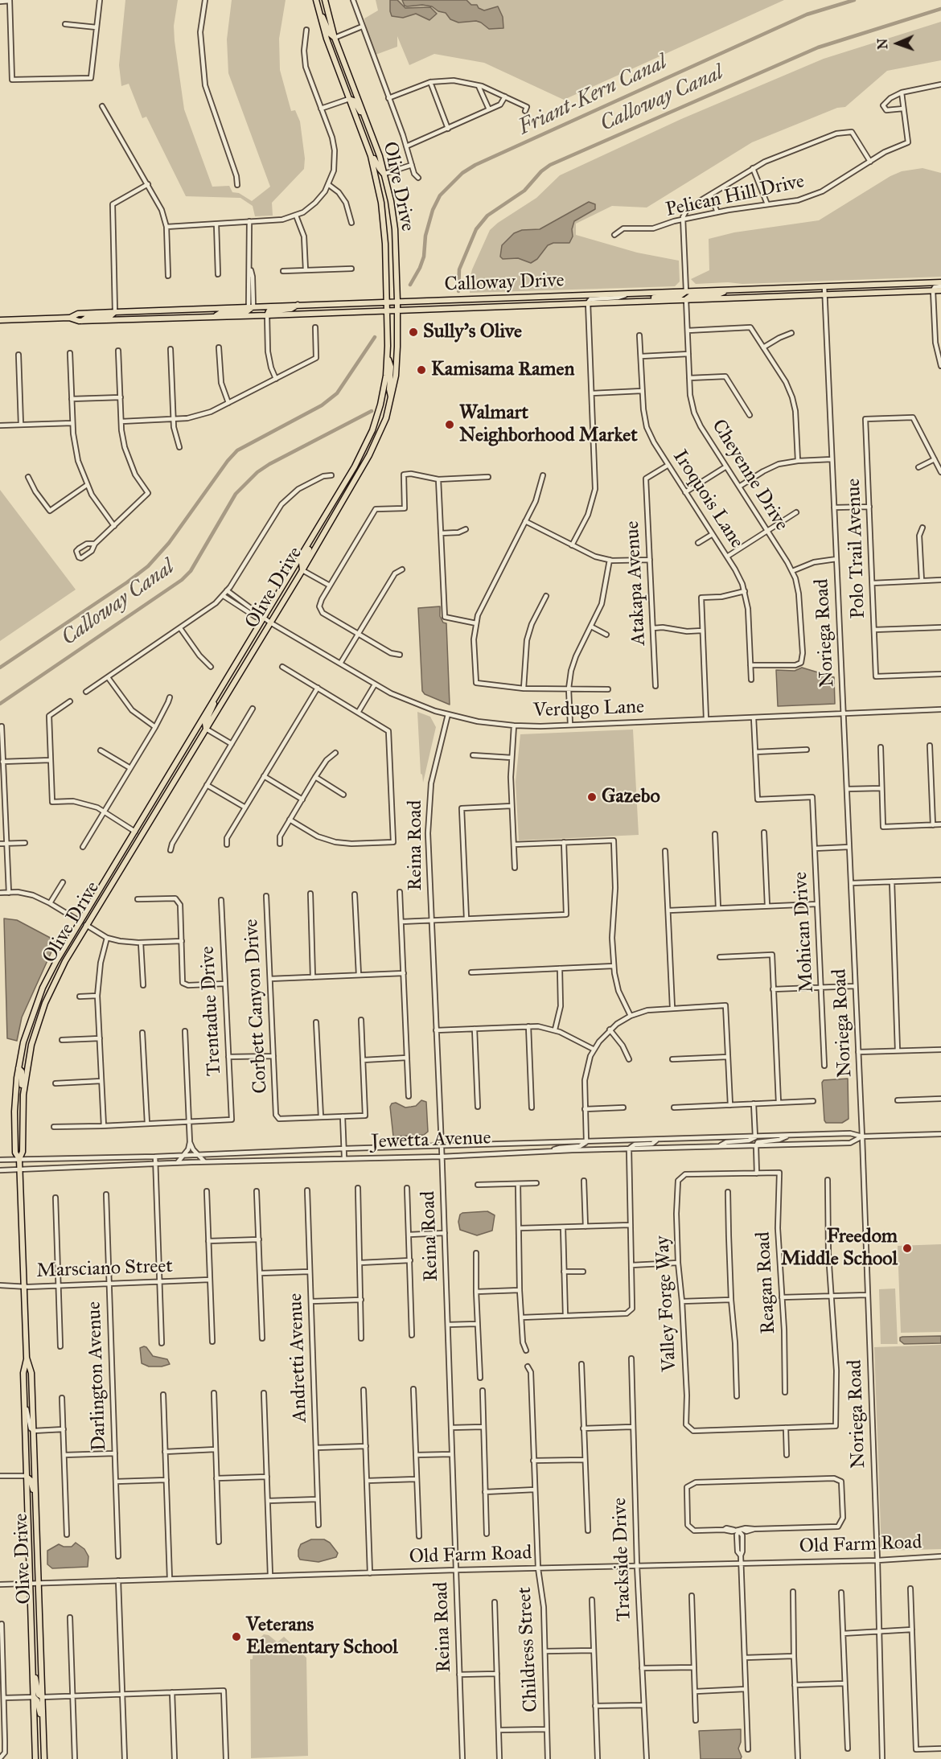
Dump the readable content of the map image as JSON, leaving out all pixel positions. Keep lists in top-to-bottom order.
{
  "streets": {
    "main road": ["Olive Drive", "Calloway Drive"],
    "street": [
      "Pelican Hill Drive",
      "Cheyenne Drive",
      "Iroquois Lane",
      "Polo Trail Avenue",
      "Atakapa Avenue",
      "Noriega Road",
      "Verdugo Lane",
      "Reina Road",
      "Mohican Drive",
      "Corbett Canyon Drive",
      "Trentadue Drive",
      "Jewetta Avenue",
      "Marsciano Street",
      "Reagan Road",
      "Valley Forge Way",
      "Andretti Avenue",
      "Darlington Avenue",
      "Old Farm Road",
      "Trackside Drive",
      "Childress Street"
    ]
  },
  "crossings": [
    ["Olive Drive", "Calloway Drive"],
    ["Olive Drive", "Verdugo Lane"],
    ["Olive Drive", "Jewetta Avenue"],
    ["Olive Drive", "Marsciano Street"],
    ["Olive Drive", "Old Farm Road"],
    ["Calloway Drive", "Cheyenne Drive"],
    ["Calloway Drive", "Noriega Road"],
    ["Cheyenne Drive", "Iroquois Lane"],
    ["Iroquois Lane", "Atakapa Avenue"],
    ["Noriega Road", "Verdugo Lane"],
    ["Noriega Road", "Jewetta Avenue"],
    ["Noriega Road", "Old Farm Road"],
    ["Verdugo Lane", "Reina Road"],
    ["Reina Road", "Jewetta Avenue"],
    ["Reina Road", "Old Farm Road"],
    ["Marsciano Street", "Darlington Avenue"],
    ["Reagan Road", "Valley Forge Way"],
    ["Old Farm Road", "Trackside Drive"],
    ["Old Farm Road", "Childress Street"]
  ],
  "water": ["Friant-Kern Canal", "Calloway Canal"],
  "places": [
    "Sully's Olive",
    "Kamisama Ramen",
    "Walmart Neighborhood Market",
    "Gazebo",
    "Freedom Middle School",
    "Veterans Elementary School"
  ],
  "north": "left"
}
